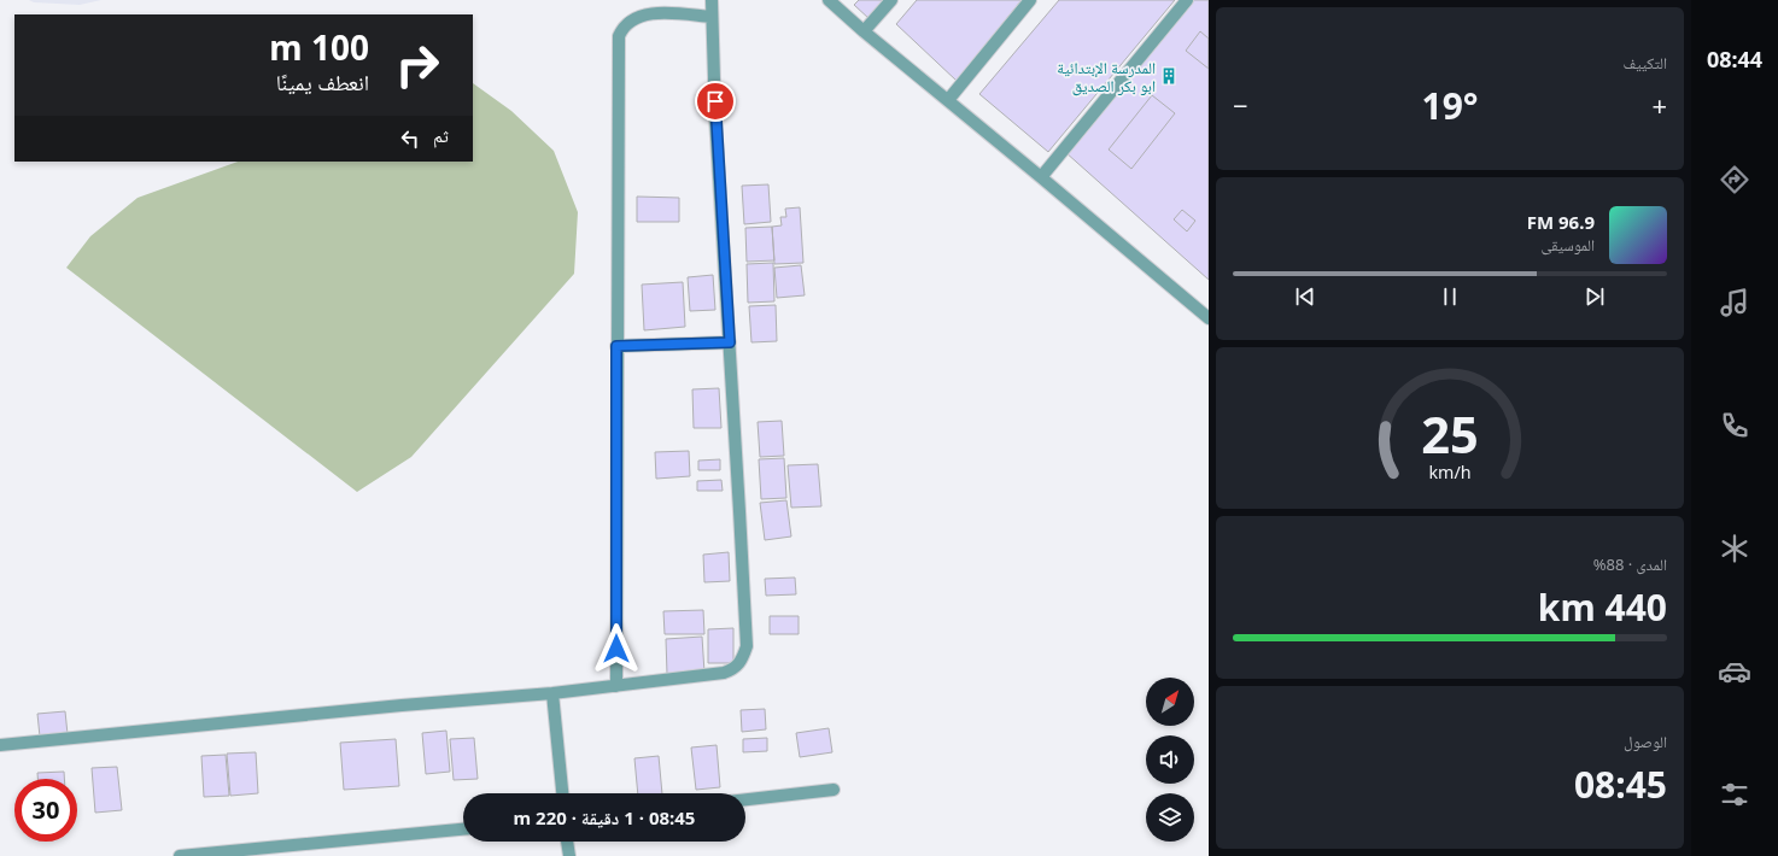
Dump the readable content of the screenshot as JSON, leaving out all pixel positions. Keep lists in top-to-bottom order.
{
  "places": {
    "building": ["المدرسة الإبتدائية ابو بكر الصديق"]
  },
  "north": "top right",
  "page": {
    "tabs": "08:44",
    "tile": [
      "التكييف",
      ["المدى · 88%", "440 km"],
      ["الوصول", "08:45"]
    ],
    "turn": ["100 m", "انعطف يمينًا"],
    "heat": ["−", "19°", "+"],
    "then": "ثم",
    "song": ["96.9 FM", "الموسيقى"],
    "limit": "30",
    "trip": "08:45 · 1 دقيقة · 220 m",
    "gauge": ["25", "km/h"]
  }
}
